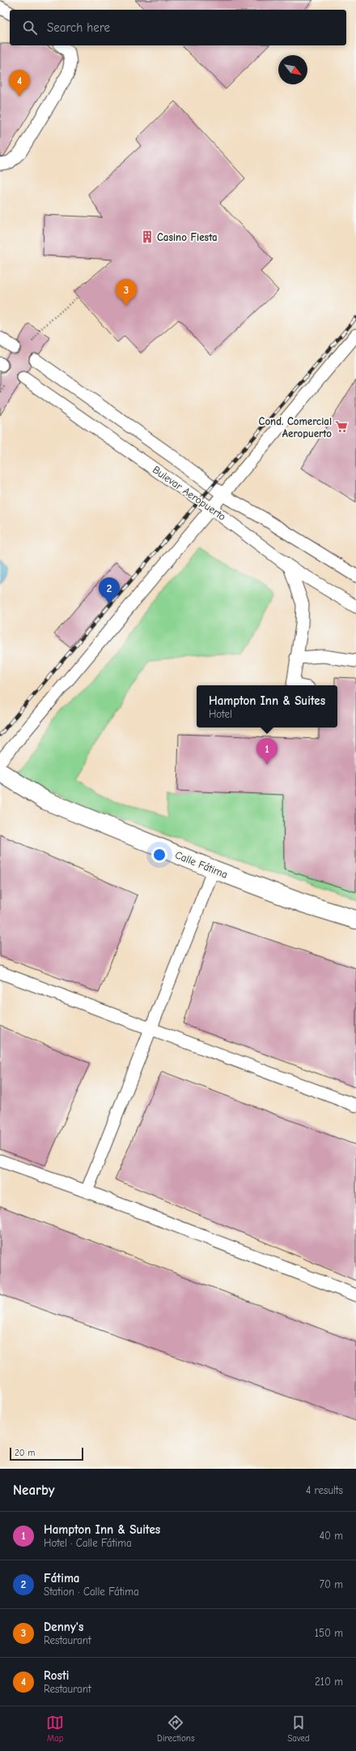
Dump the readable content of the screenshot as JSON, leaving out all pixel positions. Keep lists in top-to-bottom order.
{
  "streets": {
    "street": ["Calle Fátima"],
    "lane": ["Bulevar Aeropuerto"]
  },
  "places": {
    "building": ["Casino Fiesta"],
    "supermarket": ["Cond. Comercial Aeropuerto"]
  },
  "scale_bar": "20 m",
  "north": "bottom right",
  "page": {
    "search": "Search here",
    "pins": [
      "4",
      "3",
      "2",
      "1"
    ],
    "popup": ["Hampton Inn & Suites", "Hotel"],
    "scale": "20 m",
    "heading": ["Nearby", "4 results"],
    "list": [
      {
        "mark": "1",
        "name": "Hampton Inn & Suites",
        "note": "Hotel · Calle Fátima",
        "value": "40 m"
      },
      {
        "mark": "2",
        "name": "Fátima",
        "note": "Station · Calle Fátima",
        "value": "70 m"
      },
      {
        "mark": "3",
        "name": "Denny's",
        "note": "Restaurant",
        "value": "150 m"
      },
      {
        "mark": "4",
        "name": "Rosti",
        "note": "Restaurant",
        "value": "210 m"
      }
    ],
    "nav": ["Map", "Directions", "Saved"]
  }
}
